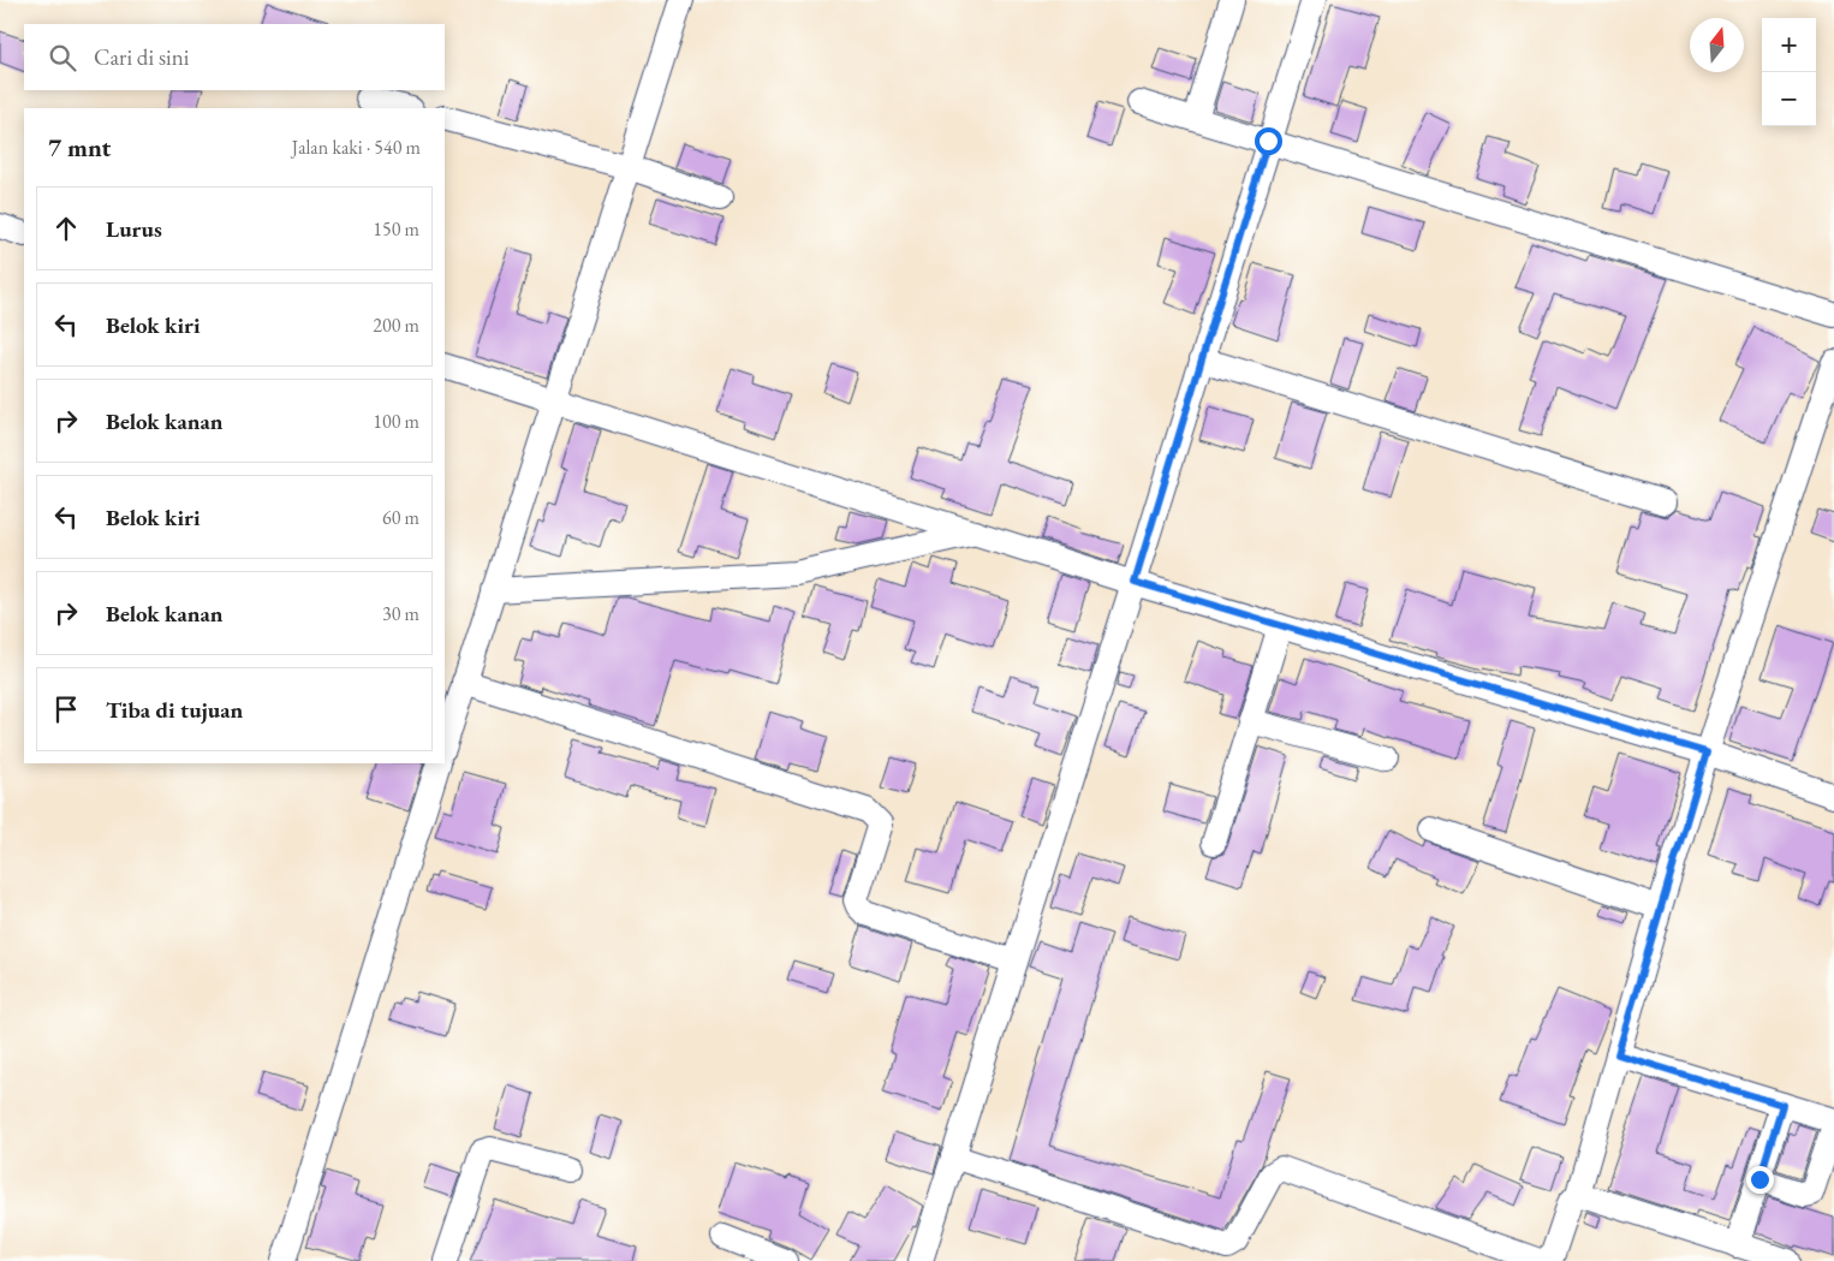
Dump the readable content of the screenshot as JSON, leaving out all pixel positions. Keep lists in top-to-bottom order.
{
  "north": "top",
  "page": {
    "map_buttons": ["+", "−"],
    "search": "Cari di sini",
    "heading": ["7 mnt", "Jalan kaki · 540 m"],
    "list": [
      ["Lurus", "150 m"],
      ["Belok kiri", "200 m"],
      ["Belok kanan", "100 m"],
      ["Belok kiri", "60 m"],
      ["Belok kanan", "30 m"],
      "Tiba di tujuan"
    ]
  }
}
